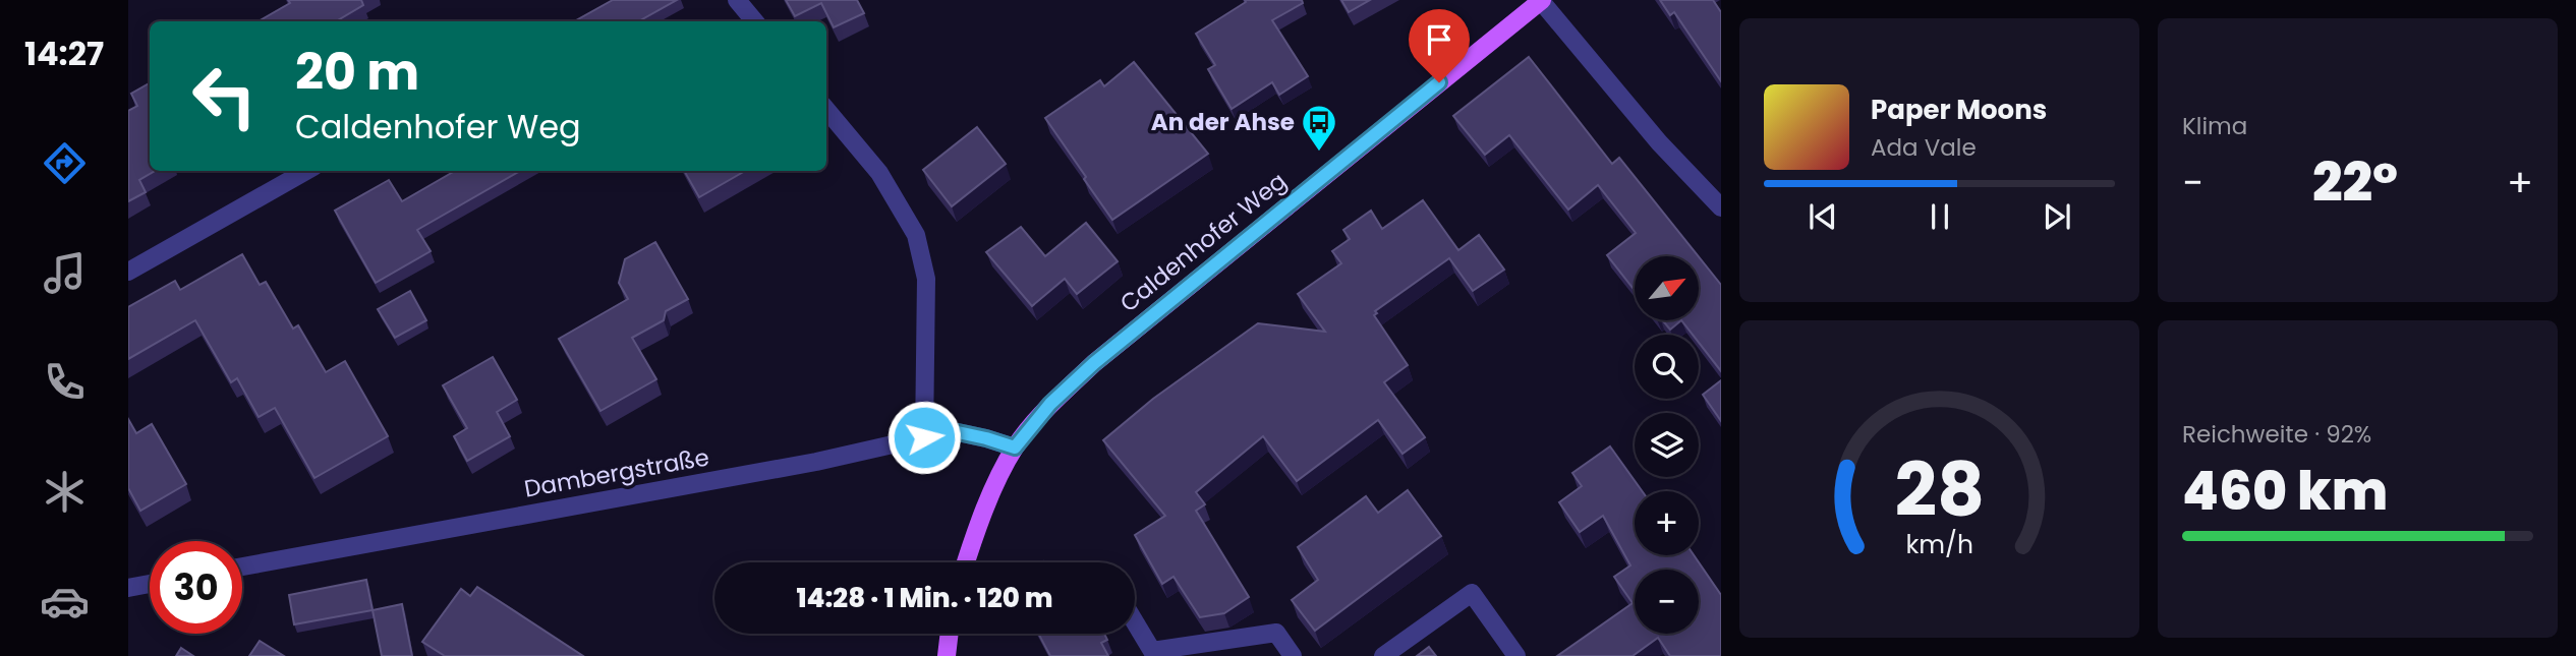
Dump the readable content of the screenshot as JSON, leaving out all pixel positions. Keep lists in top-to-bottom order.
{
  "streets": {
    "main road": ["Caldenhofer Weg"],
    "street": ["Dambergstraße"]
  },
  "crossings": [
    ["Caldenhofer Weg", "Dambergstraße"]
  ],
  "places": {
    "bus stop": ["An der Ahse"]
  },
  "north": "top right",
  "page": {
    "tabs": "14:27",
    "tile": [
      "Klima",
      ["Reichweite · 92%", "460 km"]
    ],
    "turn": ["20 m", "Caldenhofer Weg"],
    "song": ["Paper Moons", "Ada Vale"],
    "heat": ["−", "22°", "+"],
    "map_buttons": ["+", "−"],
    "limit": "30",
    "trip": "14:28 · 1 Min. · 120 m",
    "gauge": ["28", "km/h"]
  }
}
